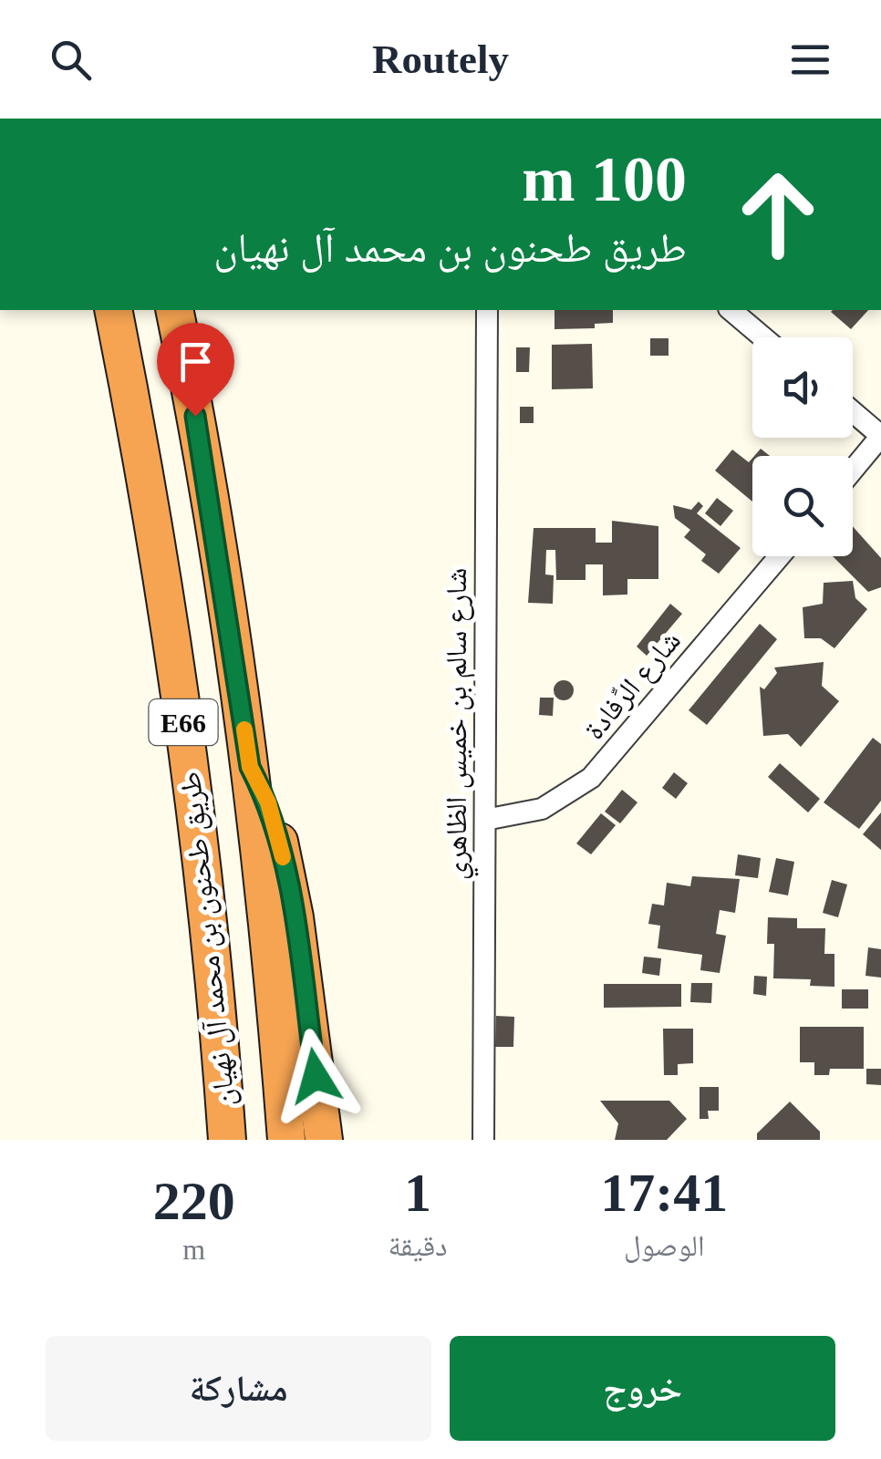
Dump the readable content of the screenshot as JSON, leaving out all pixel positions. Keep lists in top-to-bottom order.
{
  "streets": {
    "highway": ["E66", "طريق طحنون بن محمد آل نهيان"],
    "street": ["شارع الرِّفادة", "شارع سالم بن خميس الظاهري"]
  },
  "crossings": [
    ["شارع الرِّفادة", "شارع سالم بن خميس الظاهري"]
  ],
  "page": {
    "header": "Routely",
    "turn": ["100 m", "طريق طحنون بن محمد آل نهيان"],
    "eta": [
      "17:41",
      "الوصول",
      "1",
      "دقيقة",
      "220",
      "m"
    ],
    "buttons": ["خروج", "مشاركة"]
  }
}
